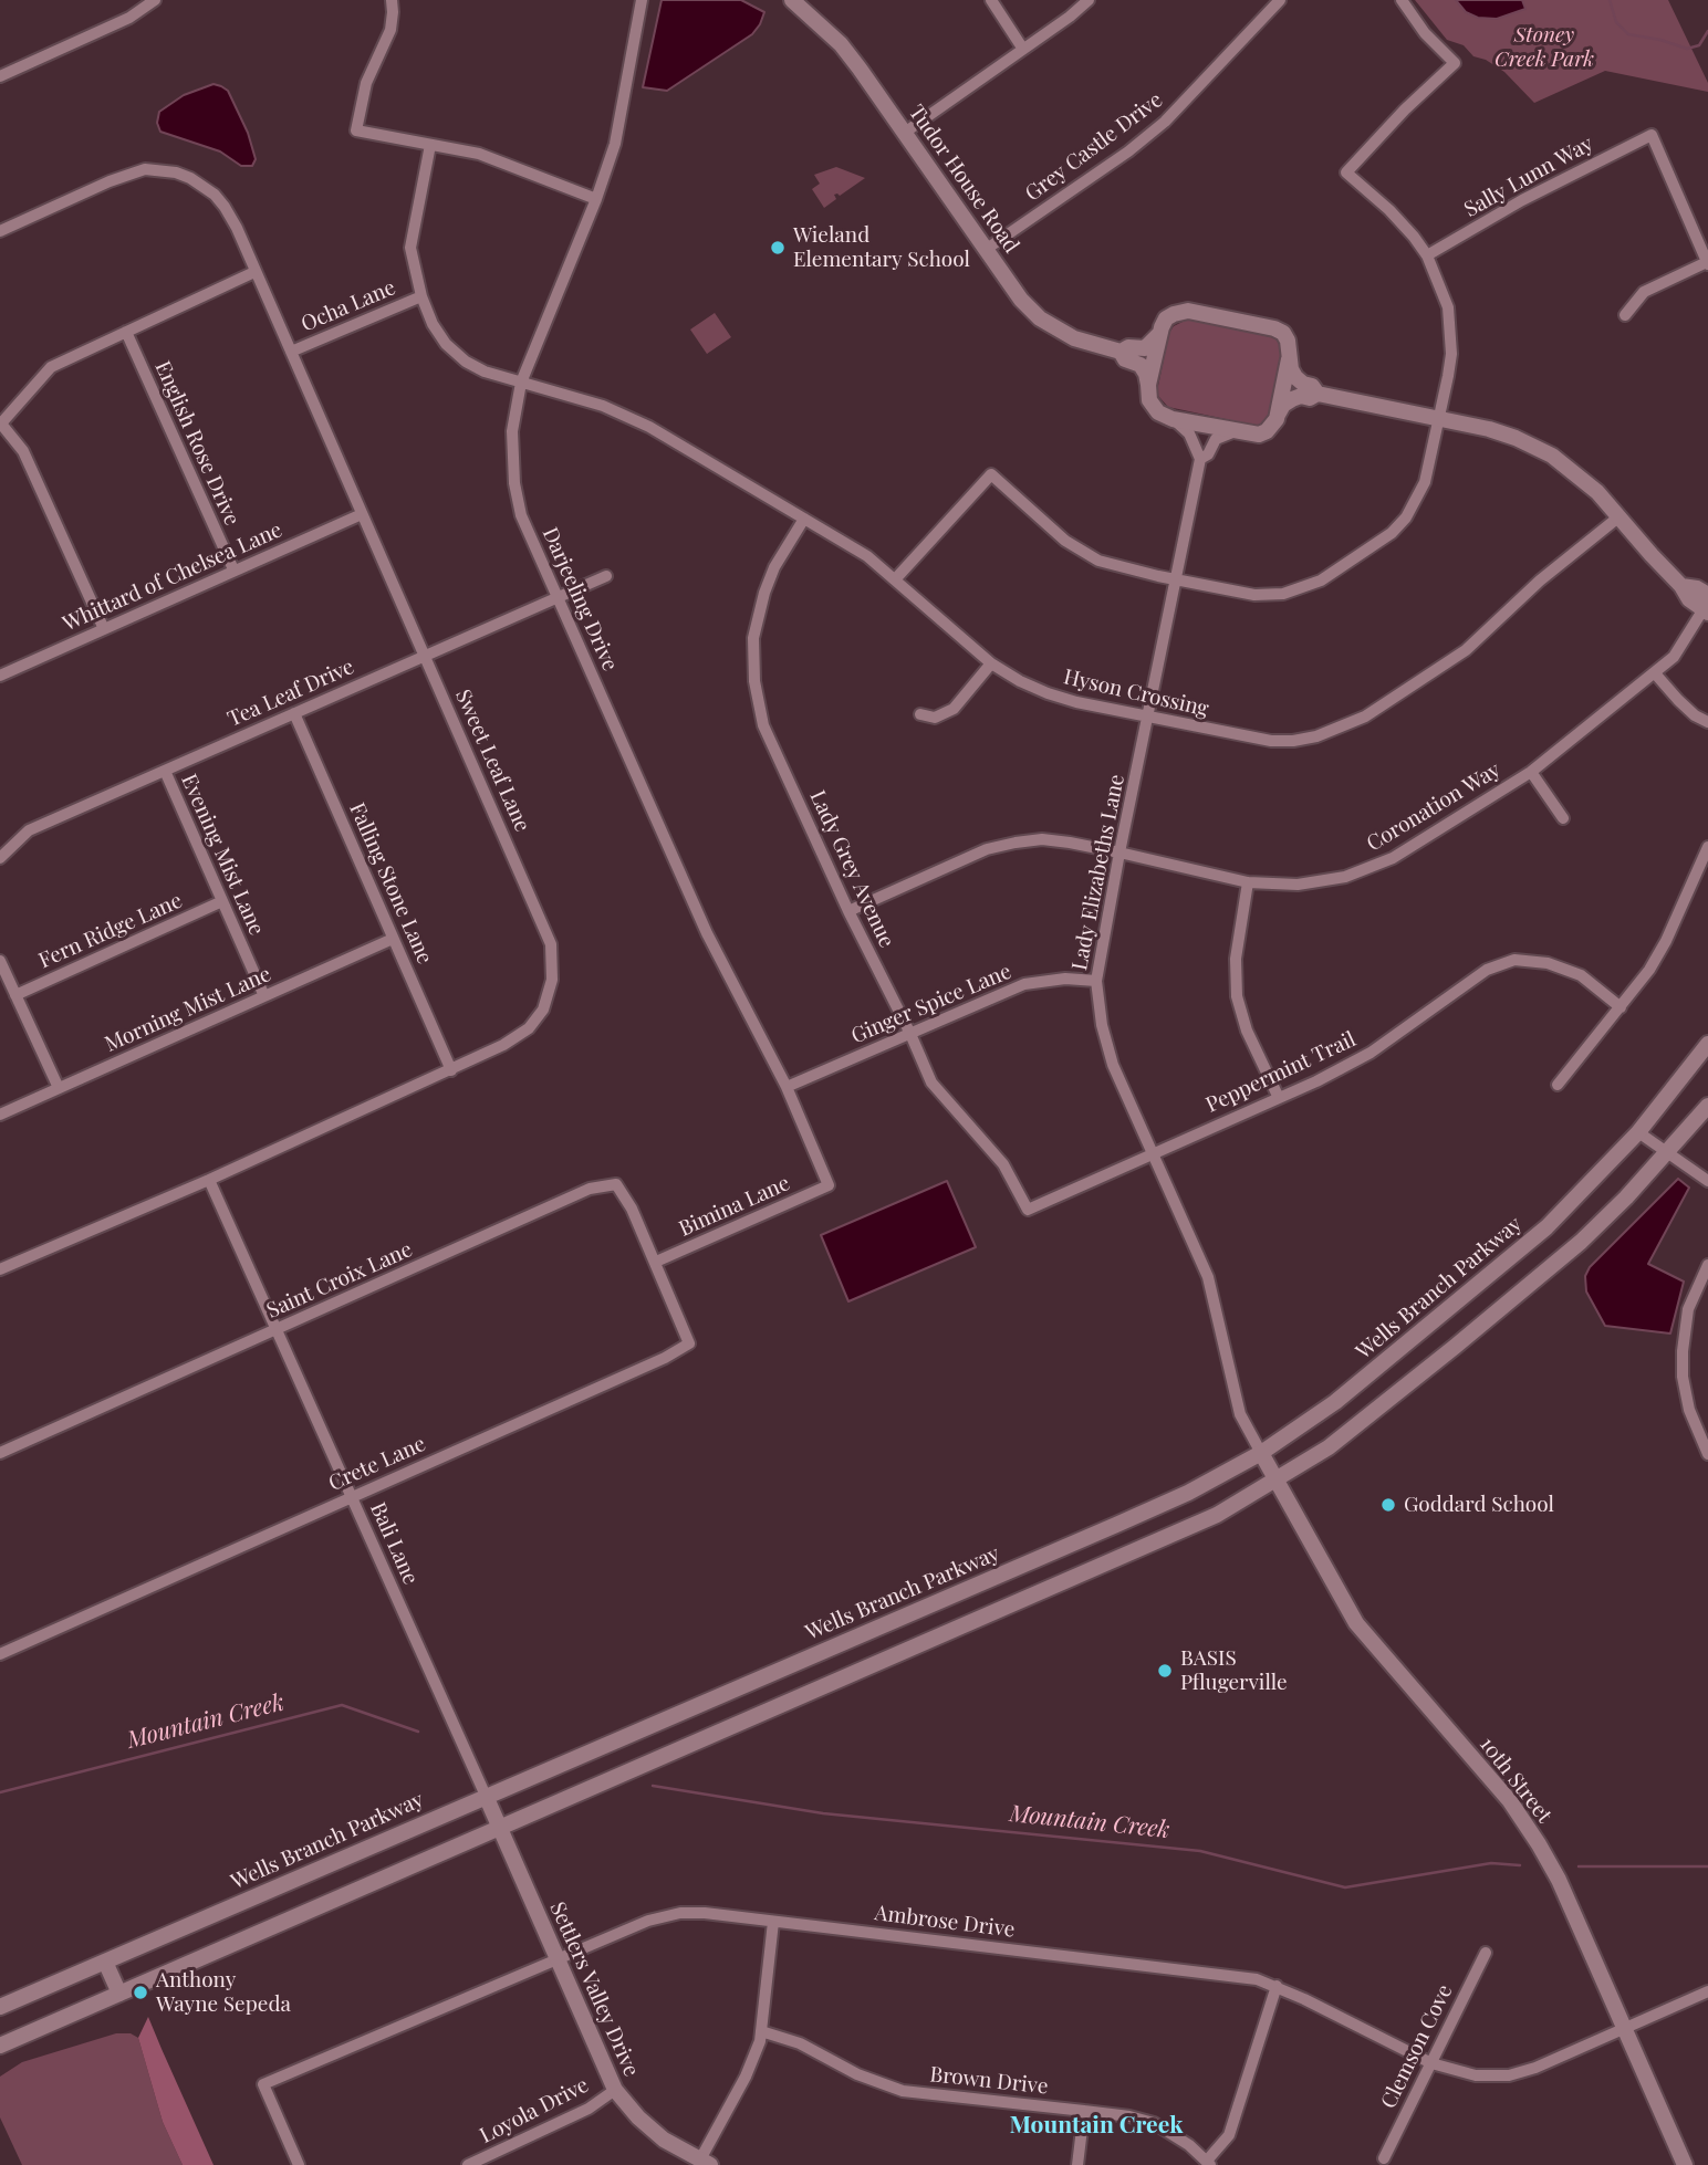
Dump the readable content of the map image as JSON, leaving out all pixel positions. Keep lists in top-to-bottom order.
{
  "streets": {
    "main road": [
      "Tudor House Road",
      "Wells Branch Parkway",
      "10th Street",
      "Settlers Valley Drive"
    ],
    "street": [
      "Grey Castle Drive",
      "Sally Lunn Way",
      "Ocha Lane",
      "English Rose Drive",
      "Whittard of Chelsea Lane",
      "Darjeeling Drive",
      "Tea Leaf Drive",
      "Hyson Crossing",
      "Sweet Leaf Lane",
      "Coronation Way",
      "Evening Mist Lane",
      "Lady Grey Avenue",
      "Lady Elizabeths Lane",
      "Falling Stone Lane",
      "Fern Ridge Lane",
      "Ginger Spice Lane",
      "Morning Mist Lane",
      "Peppermint Trail",
      "Bimina Lane",
      "Saint Croix Lane",
      "Crete Lane",
      "Bali Lane",
      "Ambrose Drive",
      "Clemson Cove",
      "Brown Drive",
      "Loyola Drive"
    ]
  },
  "crossings": [
    ["Grey Castle Drive", "Tudor House Road"],
    ["Ocha Lane", "Hyson Crossing"],
    ["Ocha Lane", "Sweet Leaf Lane"],
    ["English Rose Drive", "Whittard of Chelsea Lane"],
    ["Whittard of Chelsea Lane", "Sweet Leaf Lane"],
    ["Darjeeling Drive", "Tea Leaf Drive"],
    ["Darjeeling Drive", "Hyson Crossing"],
    ["Darjeeling Drive", "Ginger Spice Lane"],
    ["Darjeeling Drive", "Bimina Lane"],
    ["Tea Leaf Drive", "Sweet Leaf Lane"],
    ["Tea Leaf Drive", "Evening Mist Lane"],
    ["Tea Leaf Drive", "Falling Stone Lane"],
    ["Hyson Crossing", "Lady Grey Avenue"],
    ["Hyson Crossing", "Lady Elizabeths Lane"],
    ["Sweet Leaf Lane", "Falling Stone Lane"],
    ["Sweet Leaf Lane", "Bali Lane"],
    ["Coronation Way", "Lady Grey Avenue"],
    ["Coronation Way", "Lady Elizabeths Lane"],
    ["Evening Mist Lane", "Fern Ridge Lane"],
    ["Evening Mist Lane", "Morning Mist Lane"],
    ["Lady Grey Avenue", "Ginger Spice Lane"],
    ["Lady Grey Avenue", "Peppermint Trail"],
    ["Lady Elizabeths Lane", "Ginger Spice Lane"],
    ["Lady Elizabeths Lane", "Peppermint Trail"],
    ["Lady Elizabeths Lane", "Wells Branch Parkway"],
    ["Lady Elizabeths Lane", "10th Street"],
    ["Falling Stone Lane", "Morning Mist Lane"],
    ["Bimina Lane", "Saint Croix Lane"],
    ["Bimina Lane", "Crete Lane"],
    ["Saint Croix Lane", "Crete Lane"],
    ["Saint Croix Lane", "Bali Lane"],
    ["Wells Branch Parkway", "Bali Lane"],
    ["Wells Branch Parkway", "10th Street"],
    ["Wells Branch Parkway", "Settlers Valley Drive"],
    ["Crete Lane", "Bali Lane"],
    ["Bali Lane", "Settlers Valley Drive"],
    ["10th Street", "Ambrose Drive"],
    ["Ambrose Drive", "Settlers Valley Drive"],
    ["Ambrose Drive", "Clemson Cove"],
    ["Settlers Valley Drive", "Loyola Drive"]
  ],
  "districts": ["Mountain Creek"],
  "water": ["Mountain Creek"],
  "parks": ["Stoney Creek Park"],
  "places": [
    "Wieland Elementary School",
    "Goddard School",
    "BASIS Pflugerville",
    "Anthony Wayne Sepeda"
  ]
}
